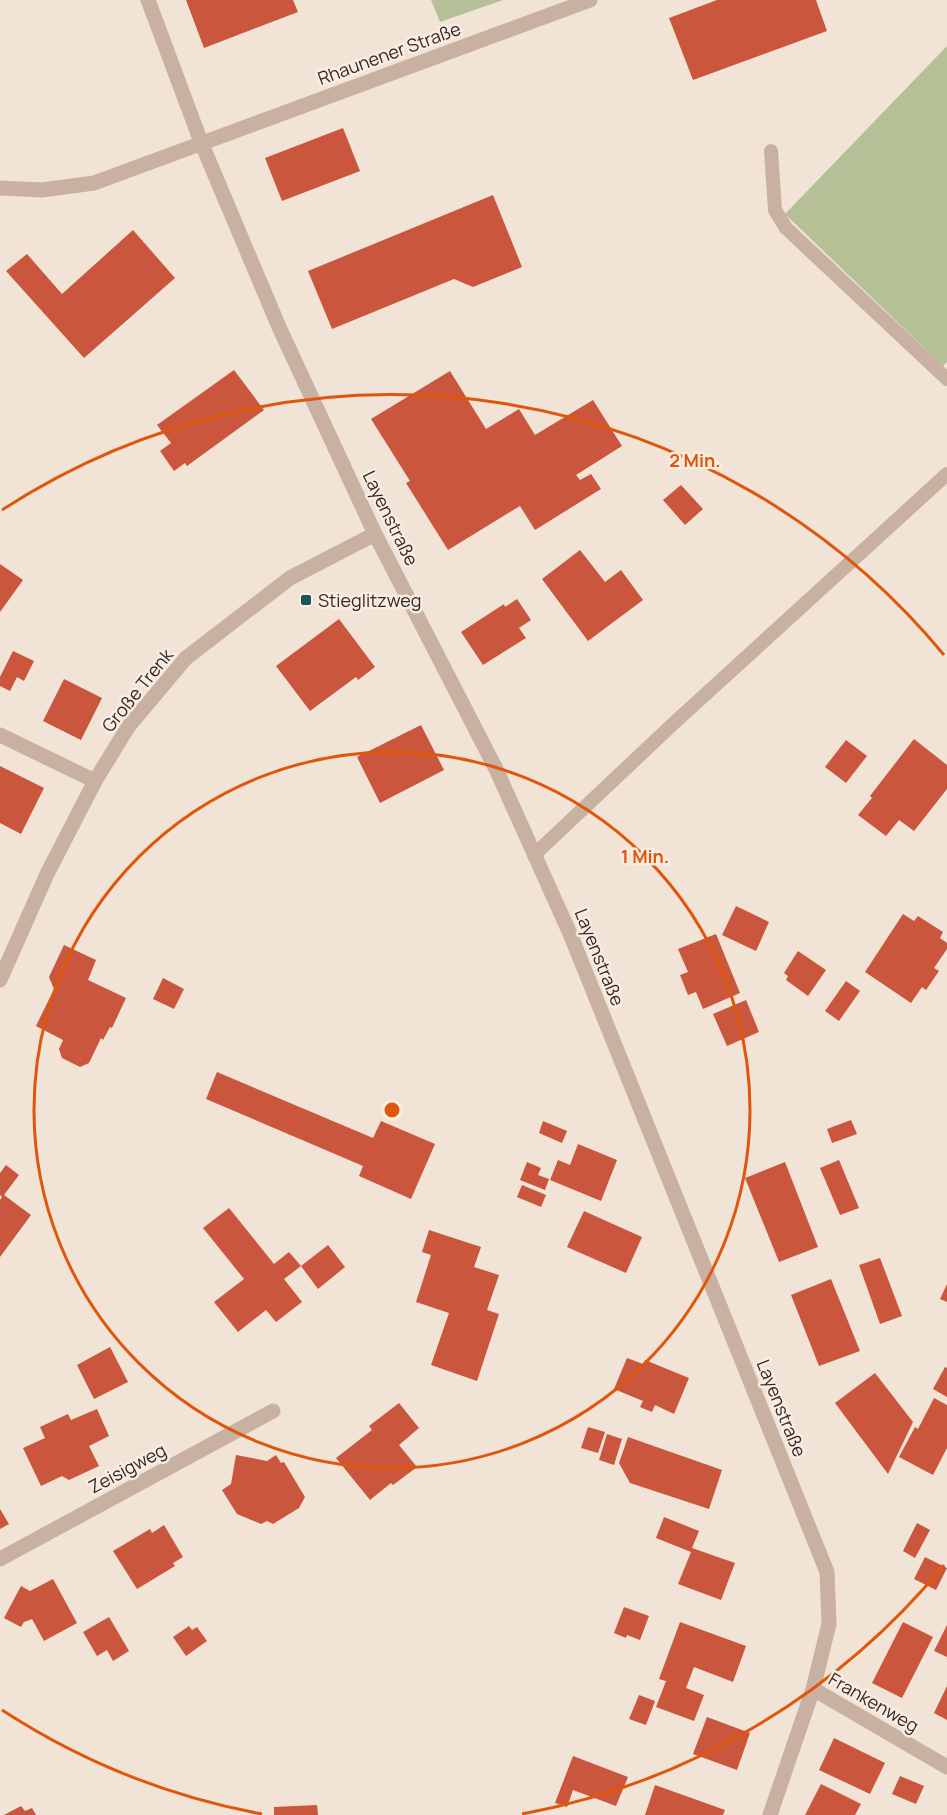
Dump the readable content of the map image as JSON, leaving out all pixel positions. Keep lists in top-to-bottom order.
{
  "streets": {
    "street": [
      "Rhaunener Straße",
      "Layenstraße",
      "Große Trenk",
      "Zeisigweg",
      "Frankenweg"
    ]
  },
  "crossings": [
    ["Rhaunener Straße", "Layenstraße"],
    ["Layenstraße", "Große Trenk"],
    ["Layenstraße", "Frankenweg"]
  ],
  "places": {
    "transit": ["Stieglitzweg"]
  },
  "rings": ["2 Min.", "1 Min."]
}
